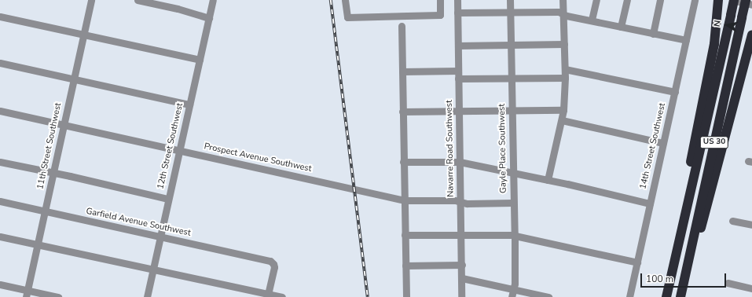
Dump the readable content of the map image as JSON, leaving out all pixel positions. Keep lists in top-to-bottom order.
{
  "streets": {
    "highway": ["US 30"],
    "street": [
      "11th Street Southwest",
      "12th Street Southwest",
      "14th Street Southwest",
      "Navarre Road Southwest",
      "Gayle Place Southwest",
      "Prospect Avenue Southwest",
      "Garfield Avenue Southwest"
    ]
  },
  "crossings": [
    ["11th Street Southwest", "Prospect Avenue Southwest"],
    ["11th Street Southwest", "Garfield Avenue Southwest"],
    ["12th Street Southwest", "Prospect Avenue Southwest"],
    ["12th Street Southwest", "Garfield Avenue Southwest"],
    ["Navarre Road Southwest", "Prospect Avenue Southwest"],
    ["Gayle Place Southwest", "Prospect Avenue Southwest"]
  ],
  "scale_bar": "100 m",
  "north": "left"
}
